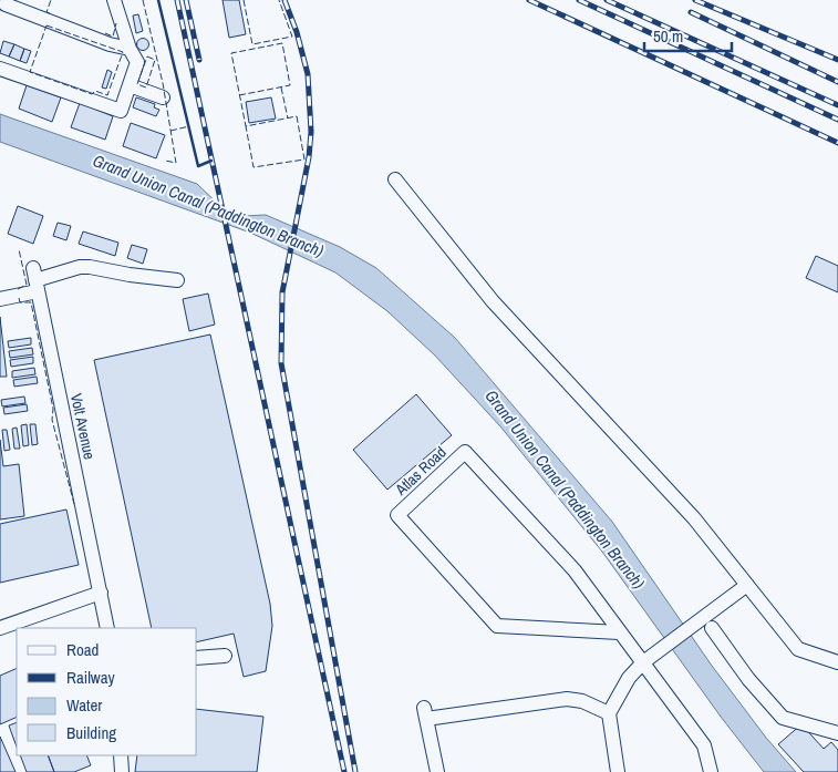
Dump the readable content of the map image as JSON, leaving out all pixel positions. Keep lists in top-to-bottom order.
{
  "streets": {
    "street": ["Volt Avenue", "Atlas Road"]
  },
  "water": ["Grand Union Canal (Paddington Branch)"],
  "legend": [
    "Road",
    "Railway",
    "Water",
    "Building"
  ],
  "scale_bar": "50 m"
}
